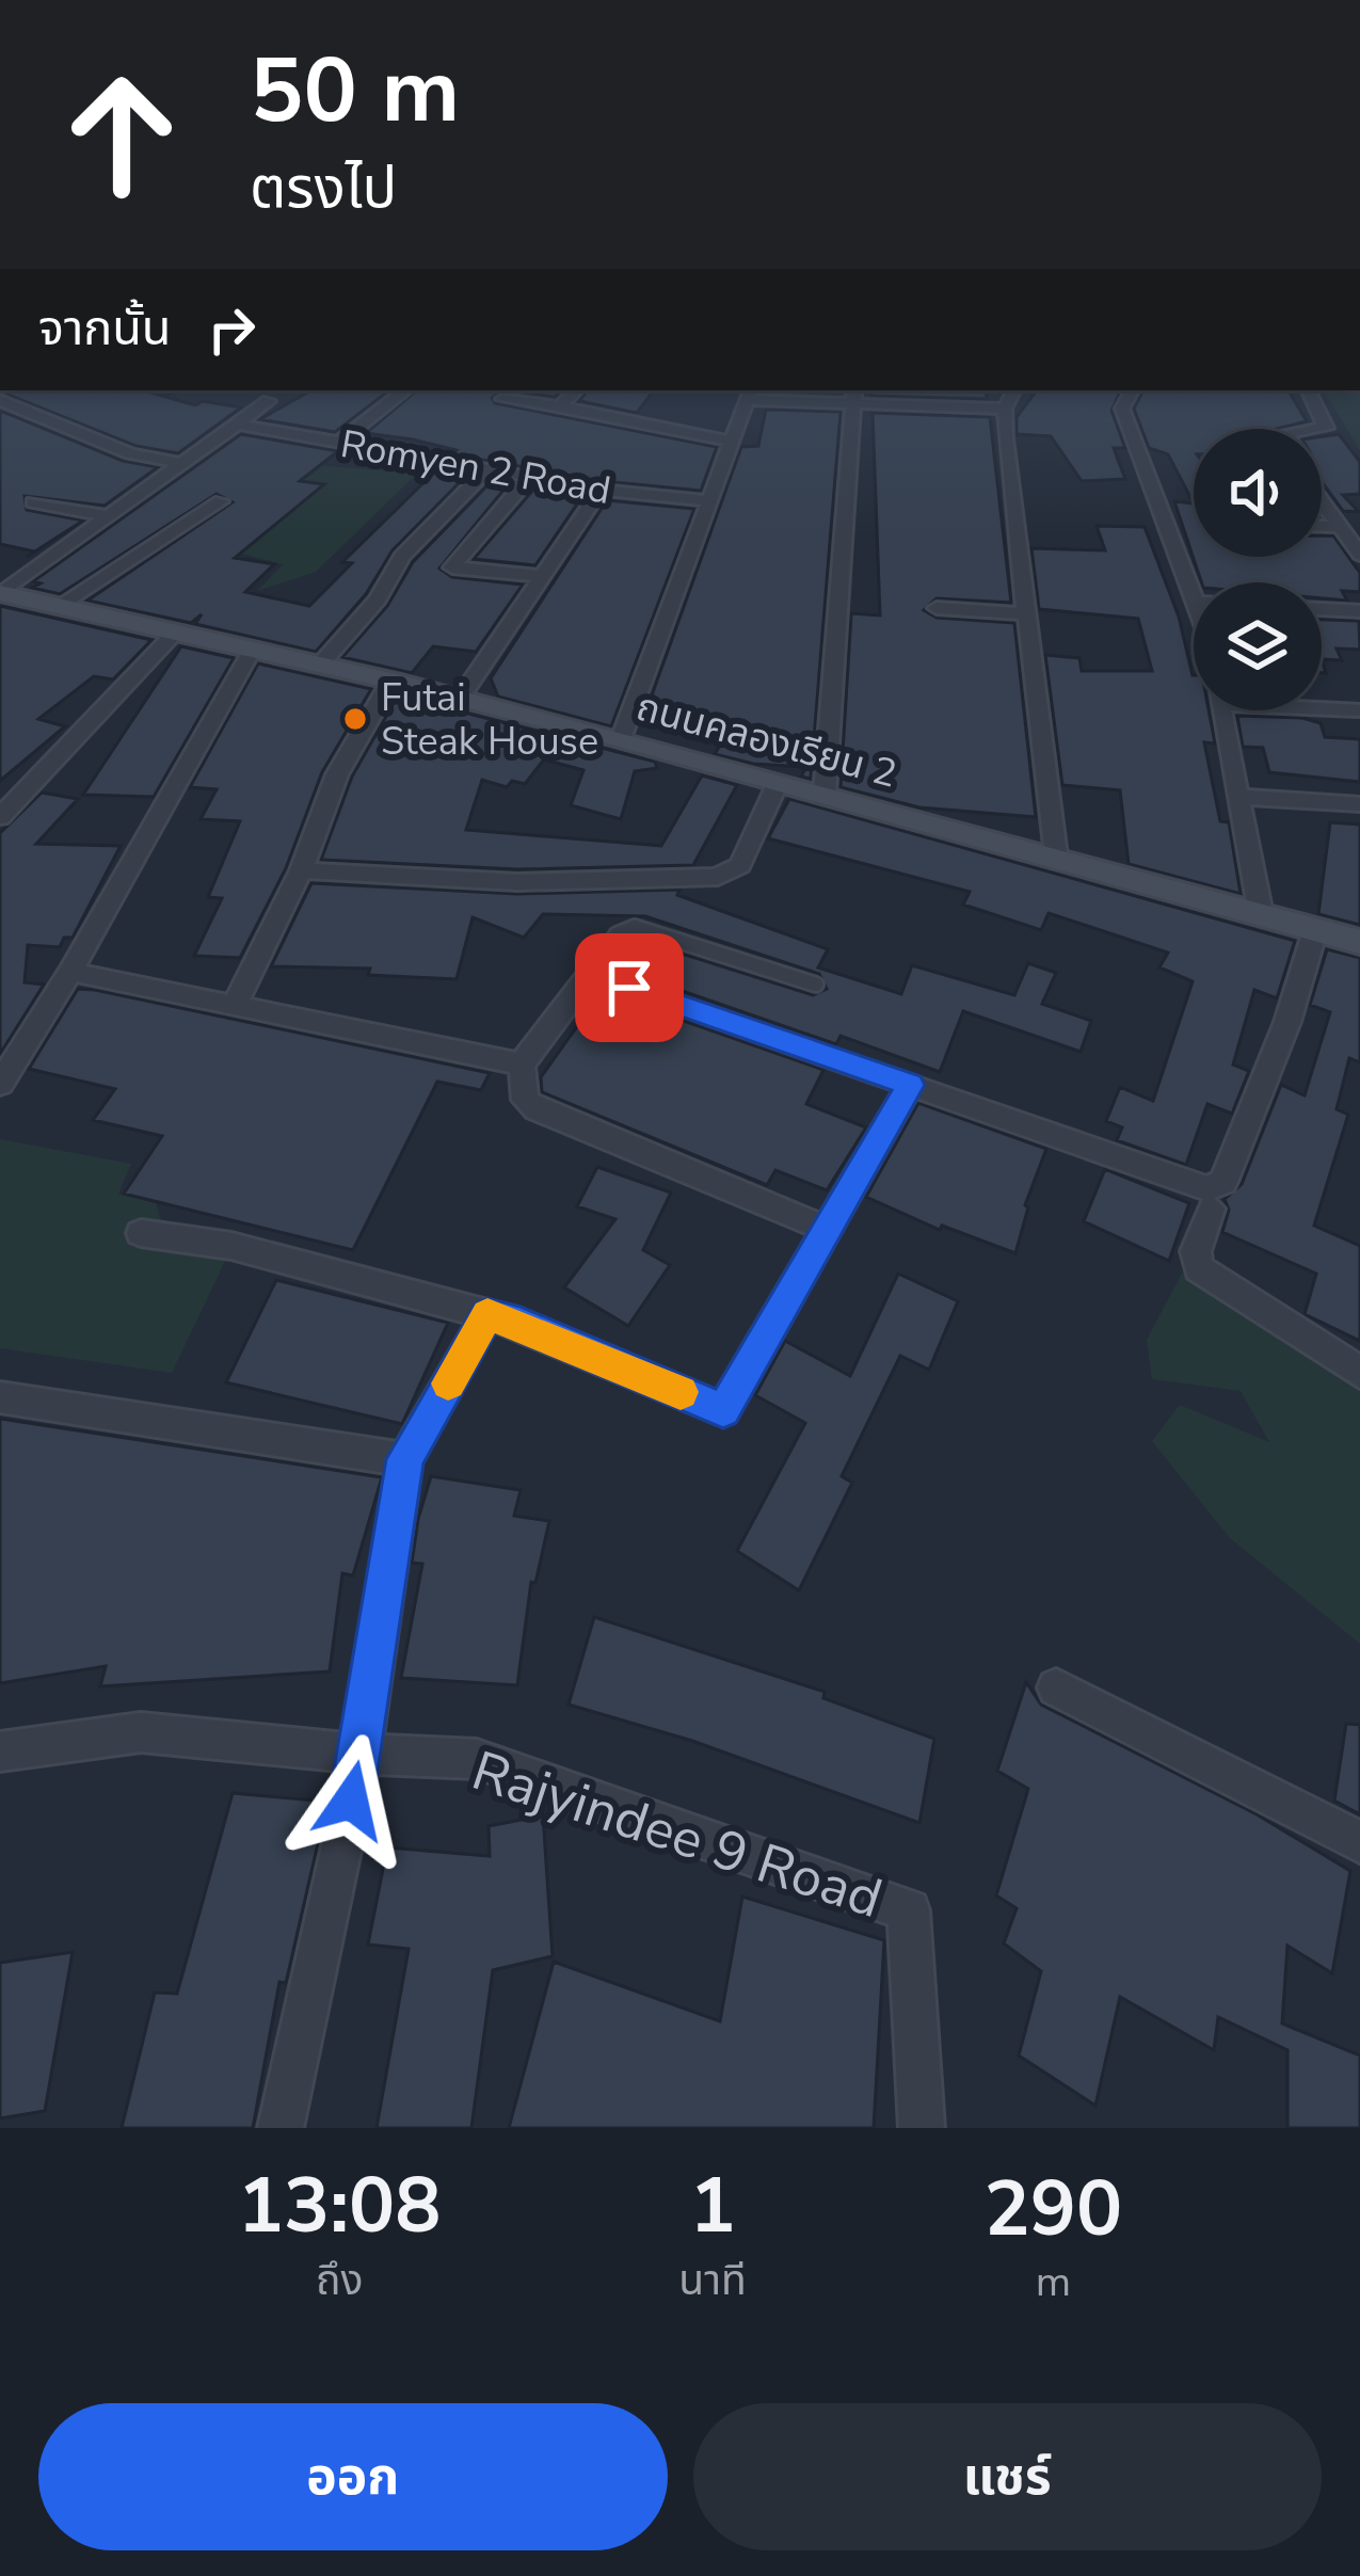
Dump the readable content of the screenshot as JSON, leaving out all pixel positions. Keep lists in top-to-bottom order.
{
  "streets": {
    "street": ["Romyen 2 Road", "ถนนคลองเรียน 2", "Rajyindee 9 Road"]
  },
  "places": ["Futai Steak House"],
  "page": {
    "turn": ["50 m", "ตรงไป"],
    "then": "จากนั้น",
    "eta": [
      "13:08",
      "ถึง",
      "1",
      "นาที",
      "290",
      "m"
    ],
    "buttons": ["ออก", "แชร์"]
  }
}
